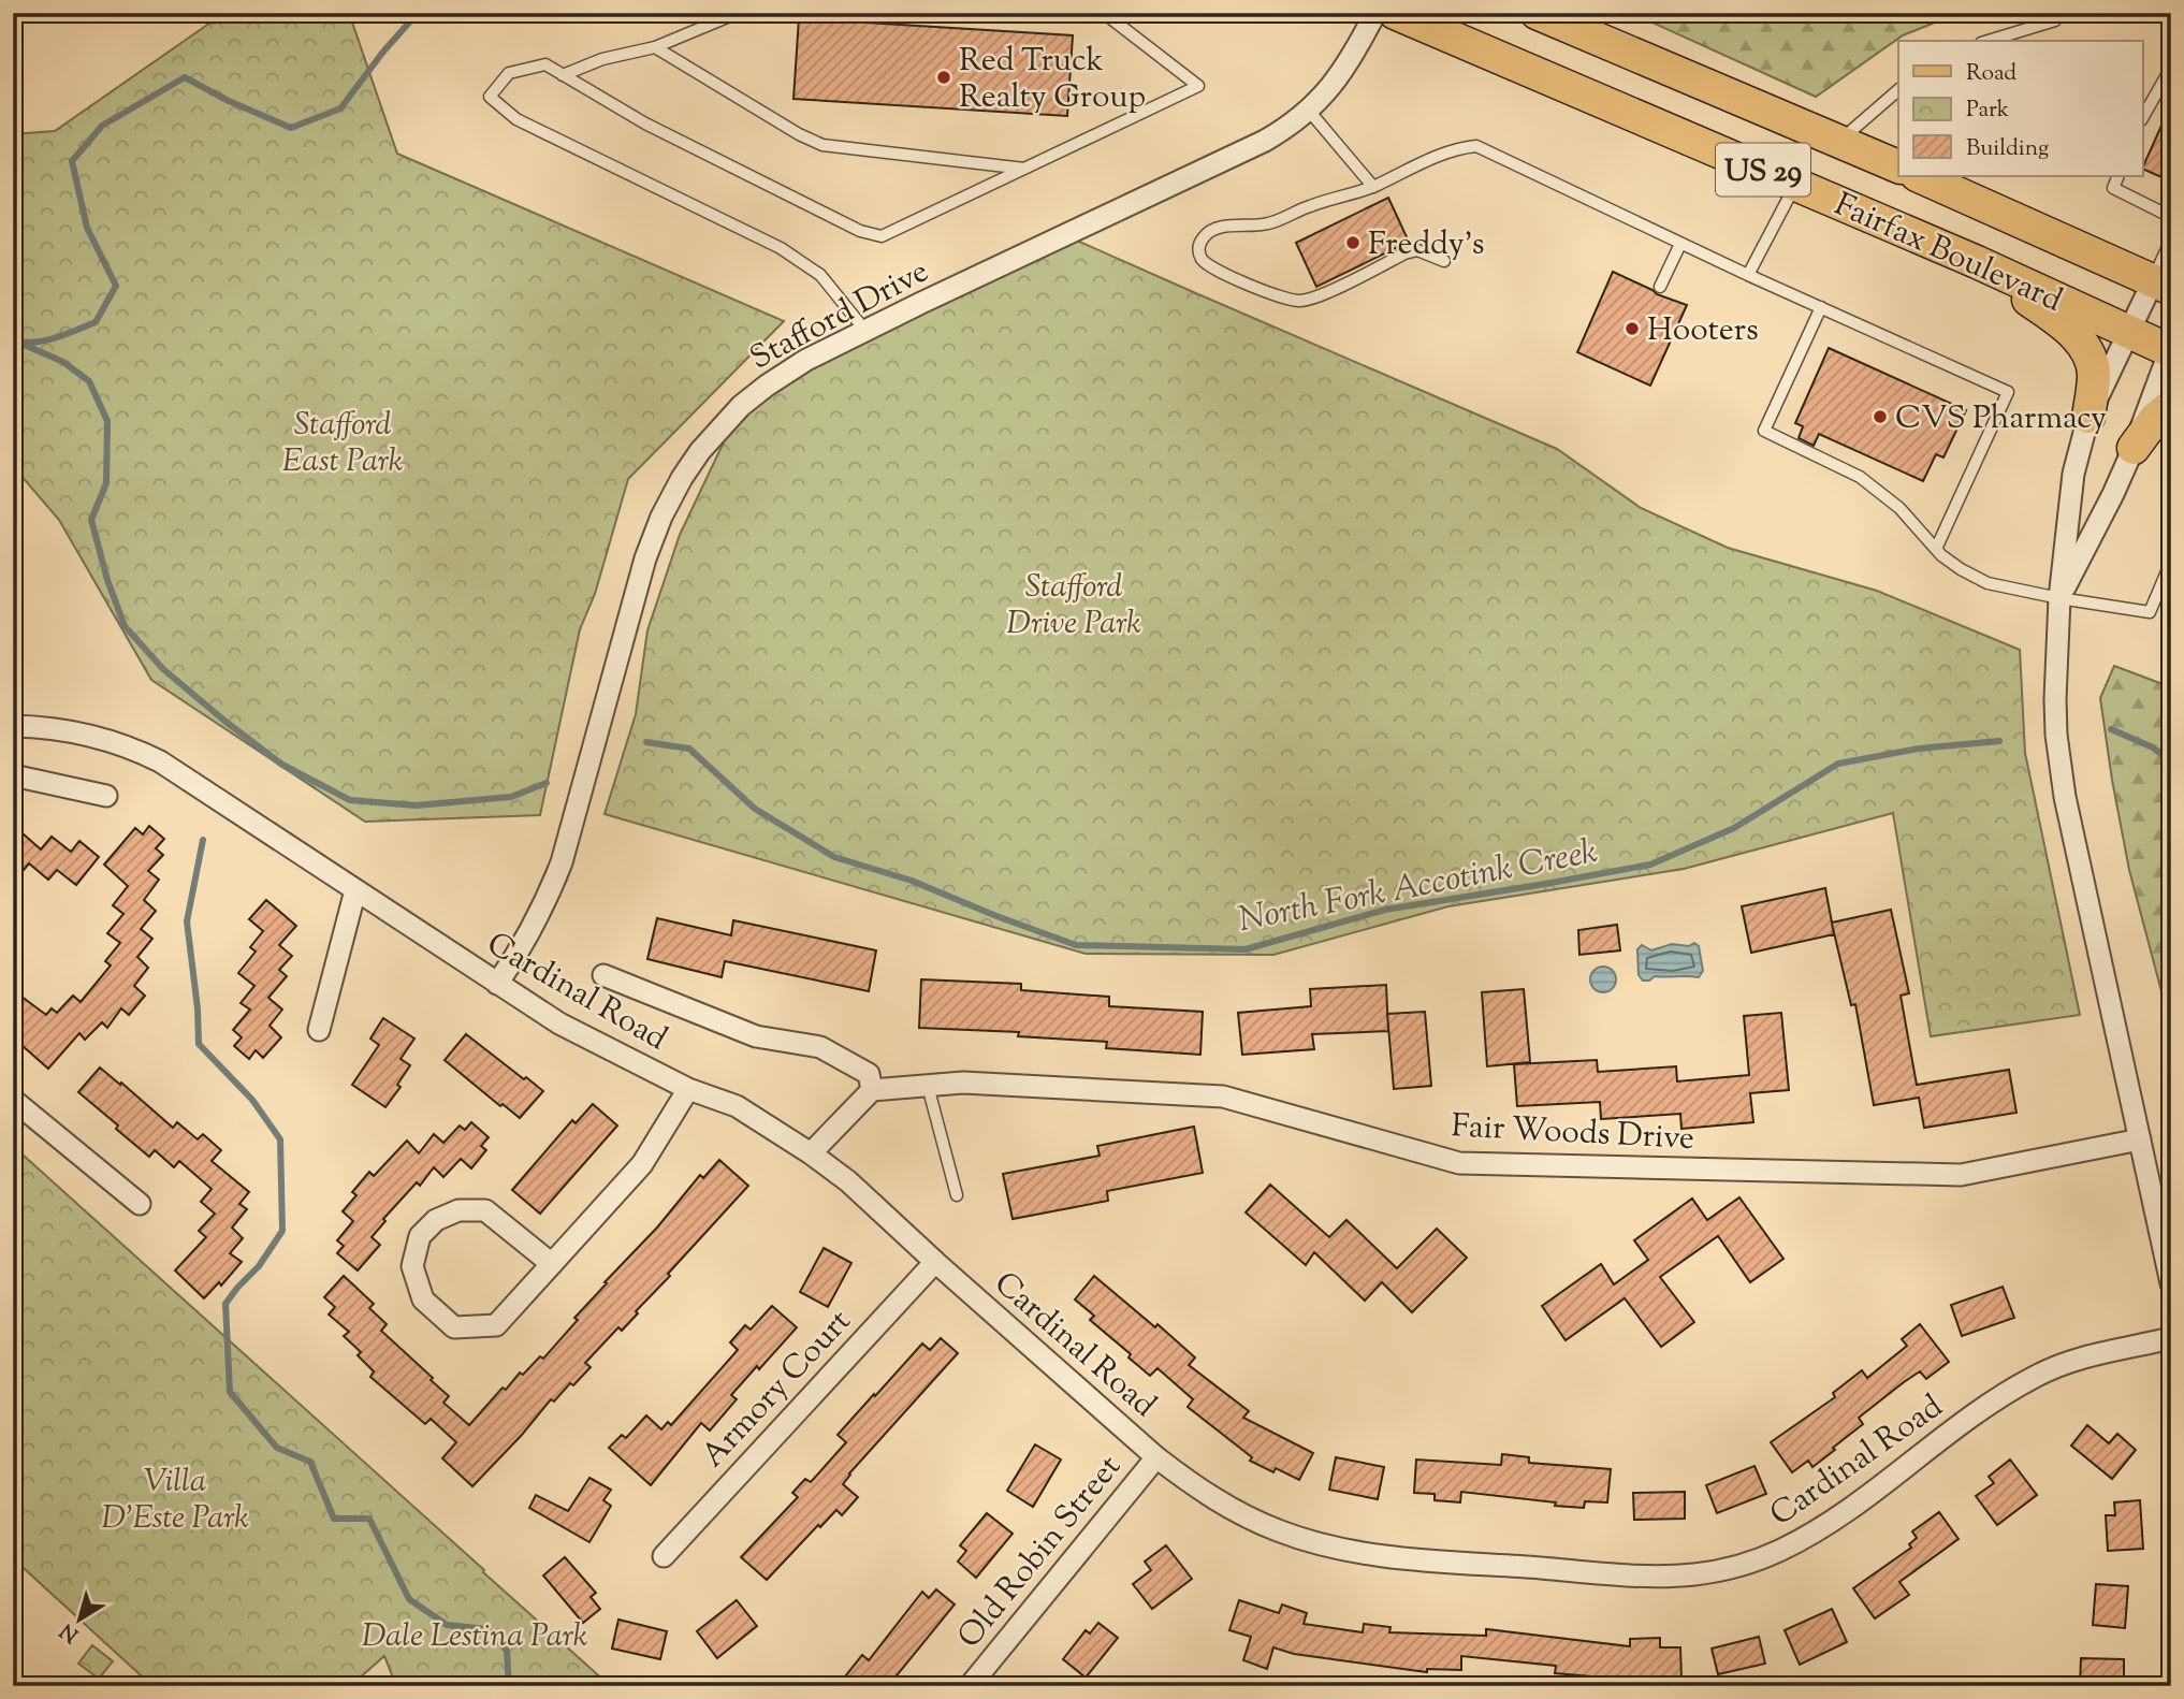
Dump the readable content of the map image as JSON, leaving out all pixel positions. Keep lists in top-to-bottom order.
{
  "streets": {
    "main road": ["US 29", "Fairfax Boulevard"],
    "street": [
      "Stafford Drive",
      "Cardinal Road",
      "Fair Woods Drive",
      "Armory Court",
      "Old Robin Street"
    ]
  },
  "crossings": [
    ["Stafford Drive", "Cardinal Road"],
    ["Cardinal Road", "Armory Court"],
    ["Cardinal Road", "Old Robin Street"]
  ],
  "water": ["North Fork Accotink Creek"],
  "parks": [
    "Stafford East Park",
    "Stafford Drive Park",
    "Villa D'Este Park",
    "Dale Lestina Park"
  ],
  "places": [
    "Red Truck Realty Group",
    "Freddy's",
    "Hooters",
    "CVS Pharmacy"
  ],
  "legend": ["Road", "Park", "Building"],
  "north": "bottom left"
}
